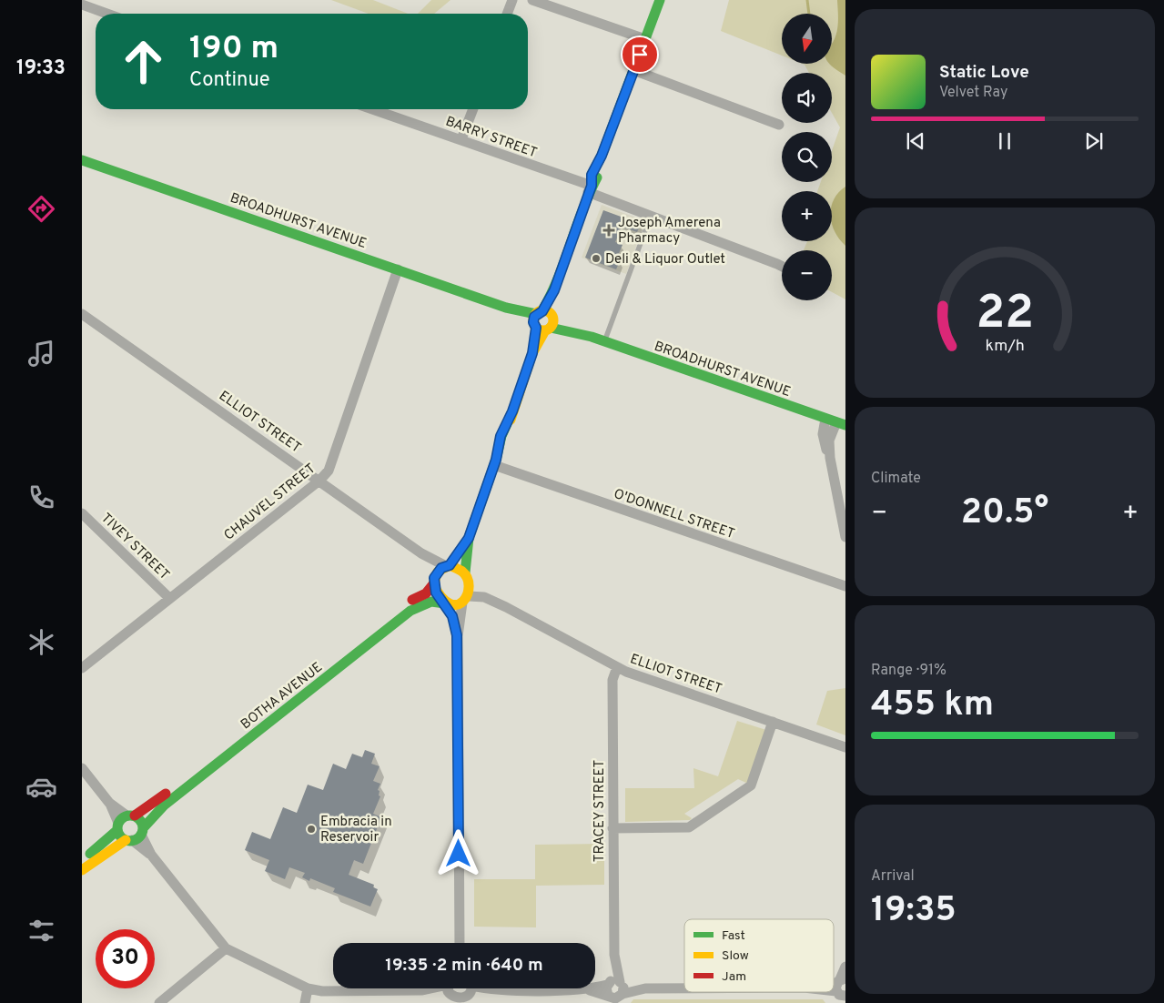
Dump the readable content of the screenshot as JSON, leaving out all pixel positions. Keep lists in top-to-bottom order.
{
  "streets": {
    "street": [
      "BARRY STREET",
      "BROADHURST AVENUE",
      "ELLIOT STREET",
      "CHAUVEL STREET",
      "O'DONNELL STREET",
      "TIVEY STREET",
      "BOTHA AVENUE",
      "TRACEY STREET"
    ]
  },
  "crossings": [
    ["BROADHURST AVENUE", "CHAUVEL STREET"],
    ["ELLIOT STREET", "CHAUVEL STREET"],
    ["ELLIOT STREET", "BOTHA AVENUE"],
    ["ELLIOT STREET", "TRACEY STREET"],
    ["CHAUVEL STREET", "TIVEY STREET"]
  ],
  "places": {
    "health": ["Joseph Amerena Pharmacy"],
    "other": ["Deli & Liquor Outlet", "Embracia in Reservoir"]
  },
  "legend": ["Fast", "Slow", "Jam"],
  "north": "bottom",
  "page": {
    "tabs": "19:33",
    "map_buttons": ["+", "−"],
    "turn": ["190 m", "Continue"],
    "song": ["Static Love", "Velvet Ray"],
    "tile": [
      "Climate",
      ["Range · 91%", "455 km"],
      ["Arrival", "19:35"]
    ],
    "heat": ["−", "20.5°", "+"],
    "limit": "30",
    "trip": "19:35 · 2 min · 640 m",
    "gauge": ["22", "km/h"]
  }
}
